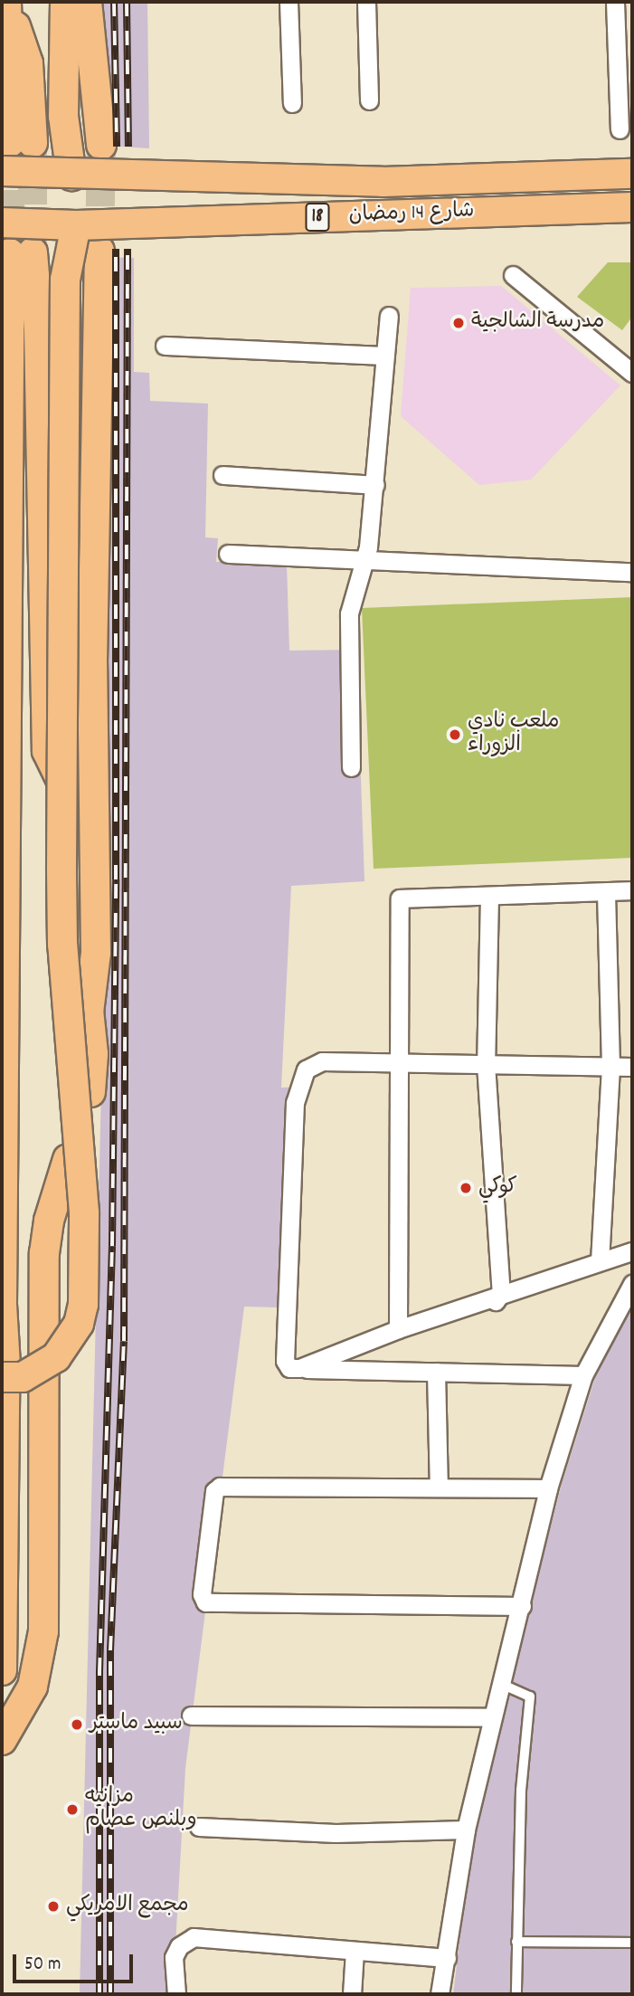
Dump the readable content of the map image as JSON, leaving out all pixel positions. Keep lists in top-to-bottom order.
{
  "streets": {
    "main road": ["شارع 14 رمضان", "18"]
  },
  "places": [
    "مدرسة الشالجية",
    "ملعب نادي الزوراء",
    "كوكي",
    "سبيد ماستر",
    "مزانيه وبلنص عصام",
    "مجمع الامريكي"
  ],
  "scale_bar": "50 m"
}
